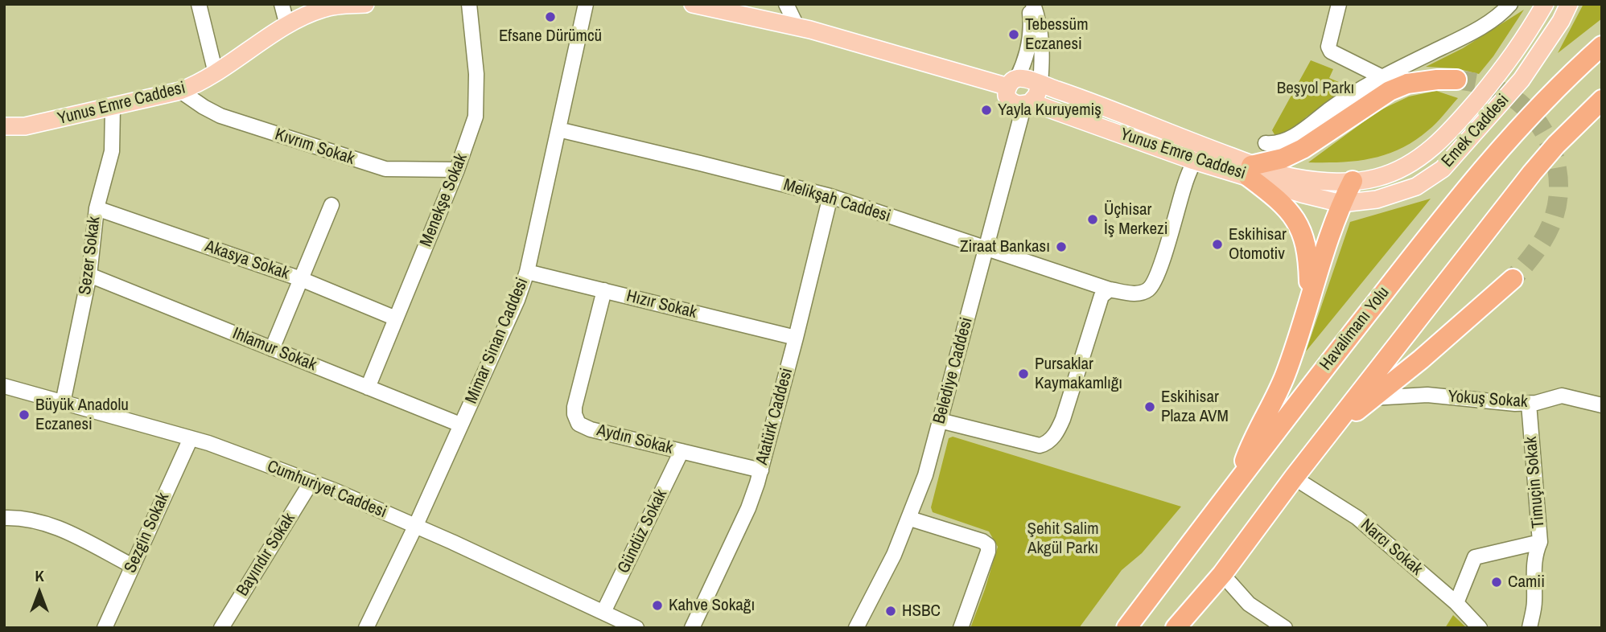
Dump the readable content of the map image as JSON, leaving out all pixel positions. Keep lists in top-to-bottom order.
{
  "streets": {
    "highway": ["Havalimanı Yolu"],
    "main road": ["Yunus Emre Caddesi", "Emek Caddesi"],
    "street": [
      "Kıvrım Sokak",
      "Menekşe Sokak",
      "Melikşah Caddesi",
      "Sezer Sokak",
      "Akasya Sokak",
      "Hızır Sokak",
      "Mimar Sinan Caddesi",
      "Ihlamur Sokak",
      "Belediye Caddesi",
      "Yokuş Sokak",
      "Atatürk Caddesi",
      "Aydın Sokak",
      "Timuçin Sokak",
      "Cumhuriyet Caddesi",
      "Gündüz Sokak",
      "Sezgin Sokak",
      "Narcı Sokak",
      "Bayındır Sokak"
    ]
  },
  "crossings": [
    ["Yunus Emre Caddesi", "Emek Caddesi"],
    ["Yunus Emre Caddesi", "Kıvrım Sokak"],
    ["Yunus Emre Caddesi", "Melikşah Caddesi"],
    ["Yunus Emre Caddesi", "Sezer Sokak"],
    ["Yunus Emre Caddesi", "Belediye Caddesi"],
    ["Kıvrım Sokak", "Menekşe Sokak"],
    ["Menekşe Sokak", "Akasya Sokak"],
    ["Menekşe Sokak", "Ihlamur Sokak"],
    ["Melikşah Caddesi", "Mimar Sinan Caddesi"],
    ["Melikşah Caddesi", "Belediye Caddesi"],
    ["Melikşah Caddesi", "Atatürk Caddesi"],
    ["Sezer Sokak", "Akasya Sokak"],
    ["Sezer Sokak", "Ihlamur Sokak"],
    ["Sezer Sokak", "Cumhuriyet Caddesi"],
    ["Hızır Sokak", "Mimar Sinan Caddesi"],
    ["Hızır Sokak", "Atatürk Caddesi"],
    ["Hızır Sokak", "Aydın Sokak"],
    ["Mimar Sinan Caddesi", "Ihlamur Sokak"],
    ["Mimar Sinan Caddesi", "Cumhuriyet Caddesi"],
    ["Yokuş Sokak", "Timuçin Sokak"],
    ["Atatürk Caddesi", "Aydın Sokak"],
    ["Aydın Sokak", "Gündüz Sokak"],
    ["Cumhuriyet Caddesi", "Gündüz Sokak"],
    ["Cumhuriyet Caddesi", "Sezgin Sokak"],
    ["Cumhuriyet Caddesi", "Bayındır Sokak"]
  ],
  "parks": ["Beşyol Parkı", "Şehit Salim Akgül Parkı"],
  "places": [
    "Efsane Dürümcü",
    "Tebessüm Eczanesi",
    "Yayla Kuruyemiş",
    "Üçhisar İş Merkezi",
    "Eskihisar Otomotiv",
    "Ziraat Bankası",
    "Pursaklar Kaymakamlığı",
    "Eskihisar Plaza AVM",
    "Büyük Anadolu Eczanesi",
    "Camii",
    "Kahve Sokağı",
    "HSBC"
  ],
  "north": "top"
}
